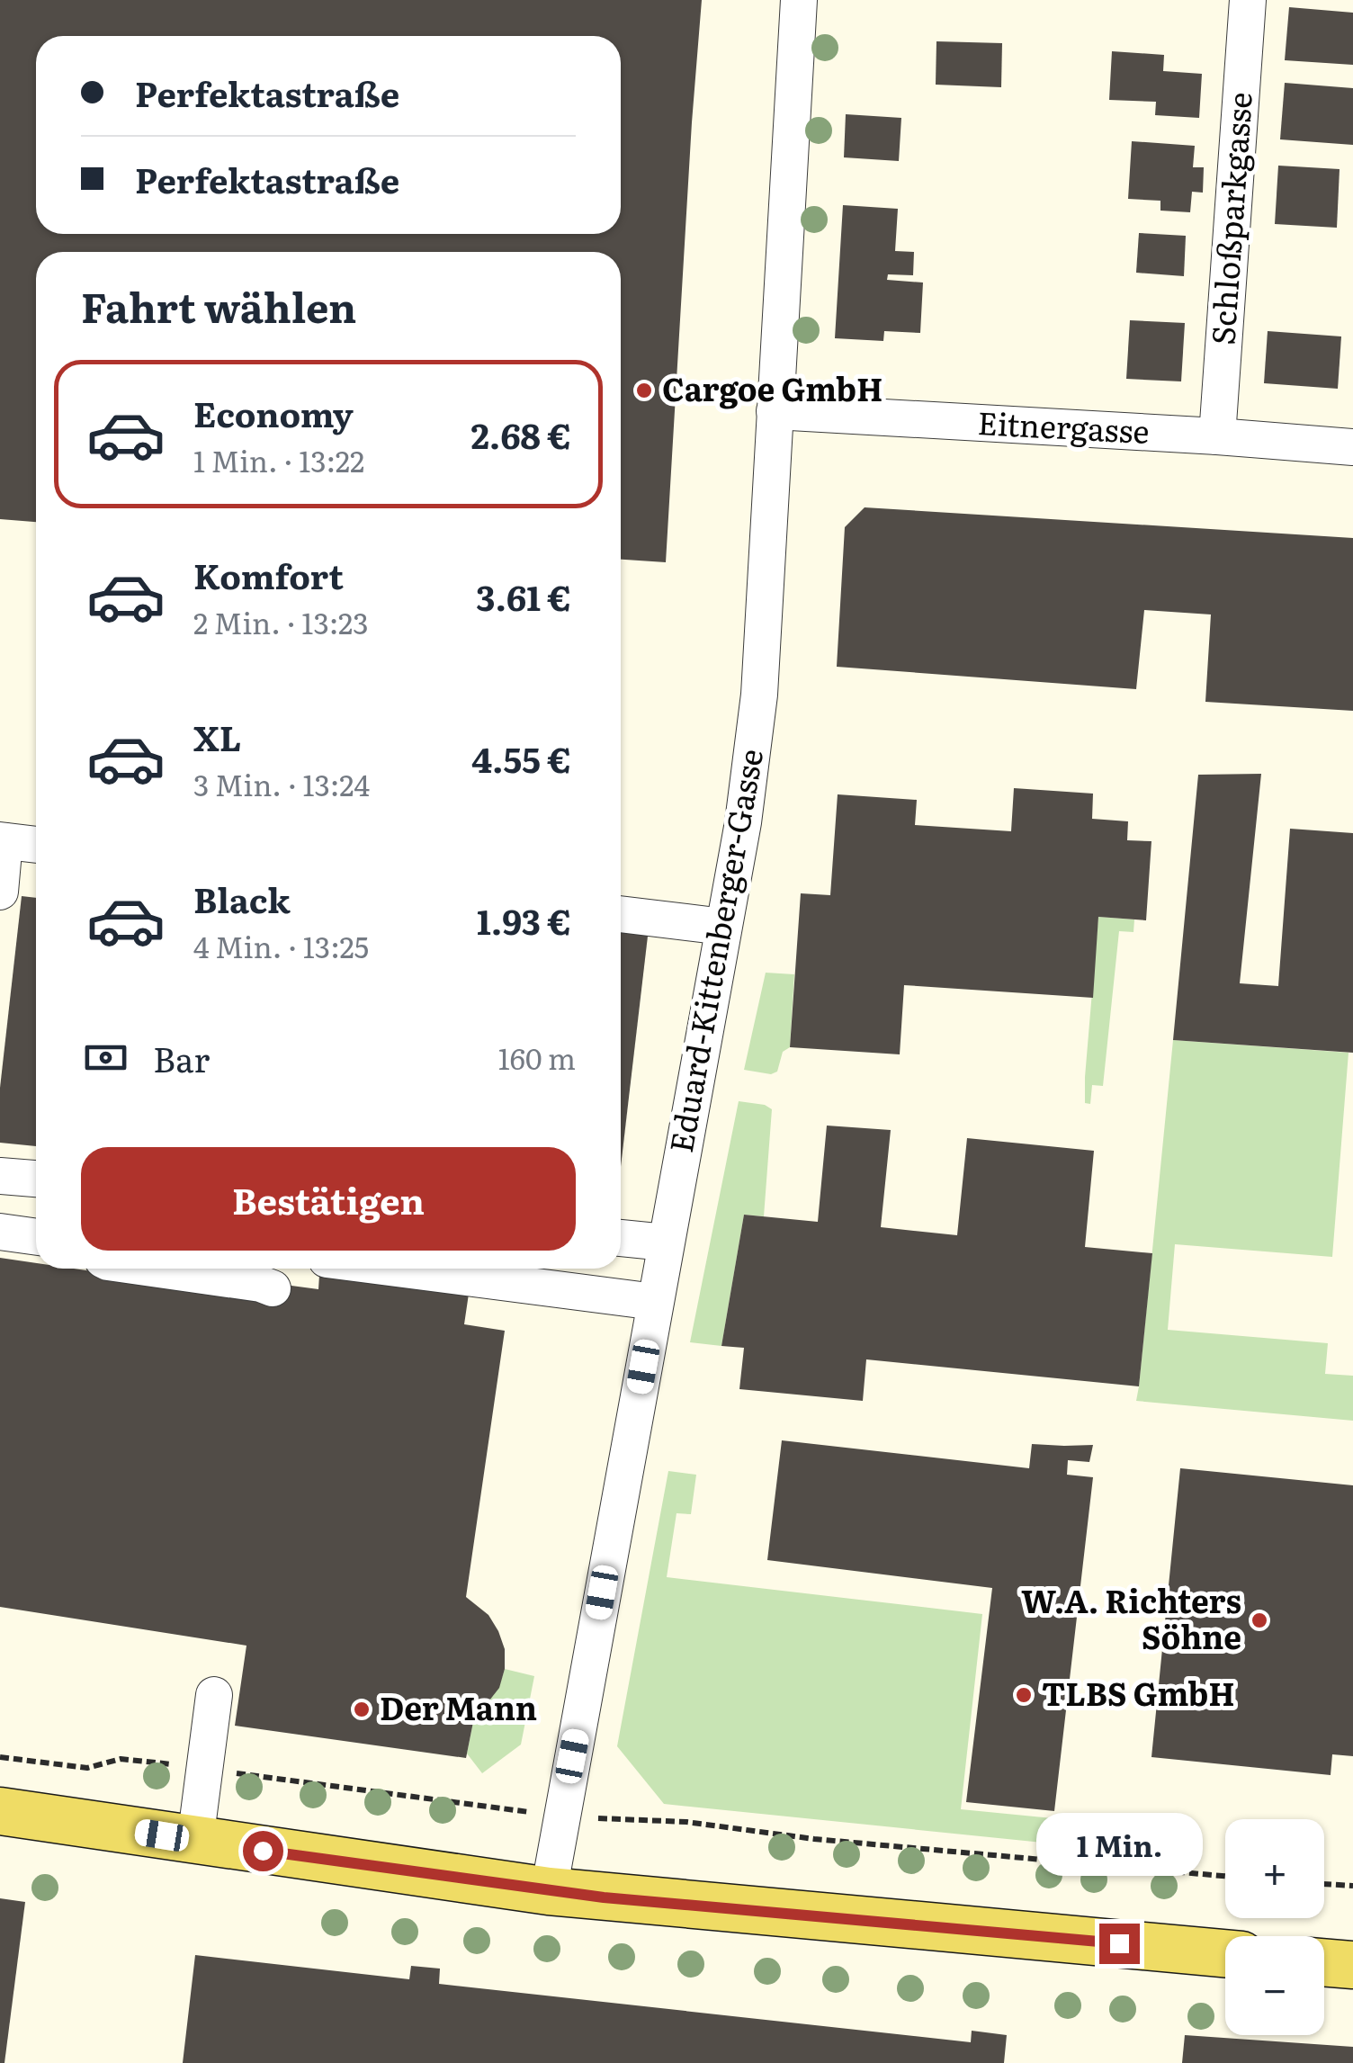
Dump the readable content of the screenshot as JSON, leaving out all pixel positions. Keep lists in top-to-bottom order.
{
  "streets": {
    "street": ["Schloßparkgasse", "Eitnergasse", "Eduard-Kittenberger-Gasse"]
  },
  "crossings": [
    ["Schloßparkgasse", "Eitnergasse"],
    ["Eitnergasse", "Eduard-Kittenberger-Gasse"]
  ],
  "places": [
    "Cargoe GmbH",
    "W.A. Richters Söhne",
    "TLBS GmbH",
    "Der Mann"
  ],
  "page": {
    "banner": ["Perfektastraße", "Perfektastraße"],
    "heading": "Fahrt wählen",
    "list": [
      {
        "name": "Economy",
        "note": "1 Min. · 13:22",
        "value": "2.68 €"
      },
      {
        "name": "Komfort",
        "note": "2 Min. · 13:23",
        "value": "3.61 €"
      },
      {
        "name": "XL",
        "note": "3 Min. · 13:24",
        "value": "4.55 €"
      },
      {
        "name": "Black",
        "note": "4 Min. · 13:25",
        "value": "1.93 €"
      }
    ],
    "pay": ["Bar", "160 m"],
    "buttons": "Bestätigen",
    "bubble": "1 Min.",
    "map_buttons": ["+", "−"]
  }
}
